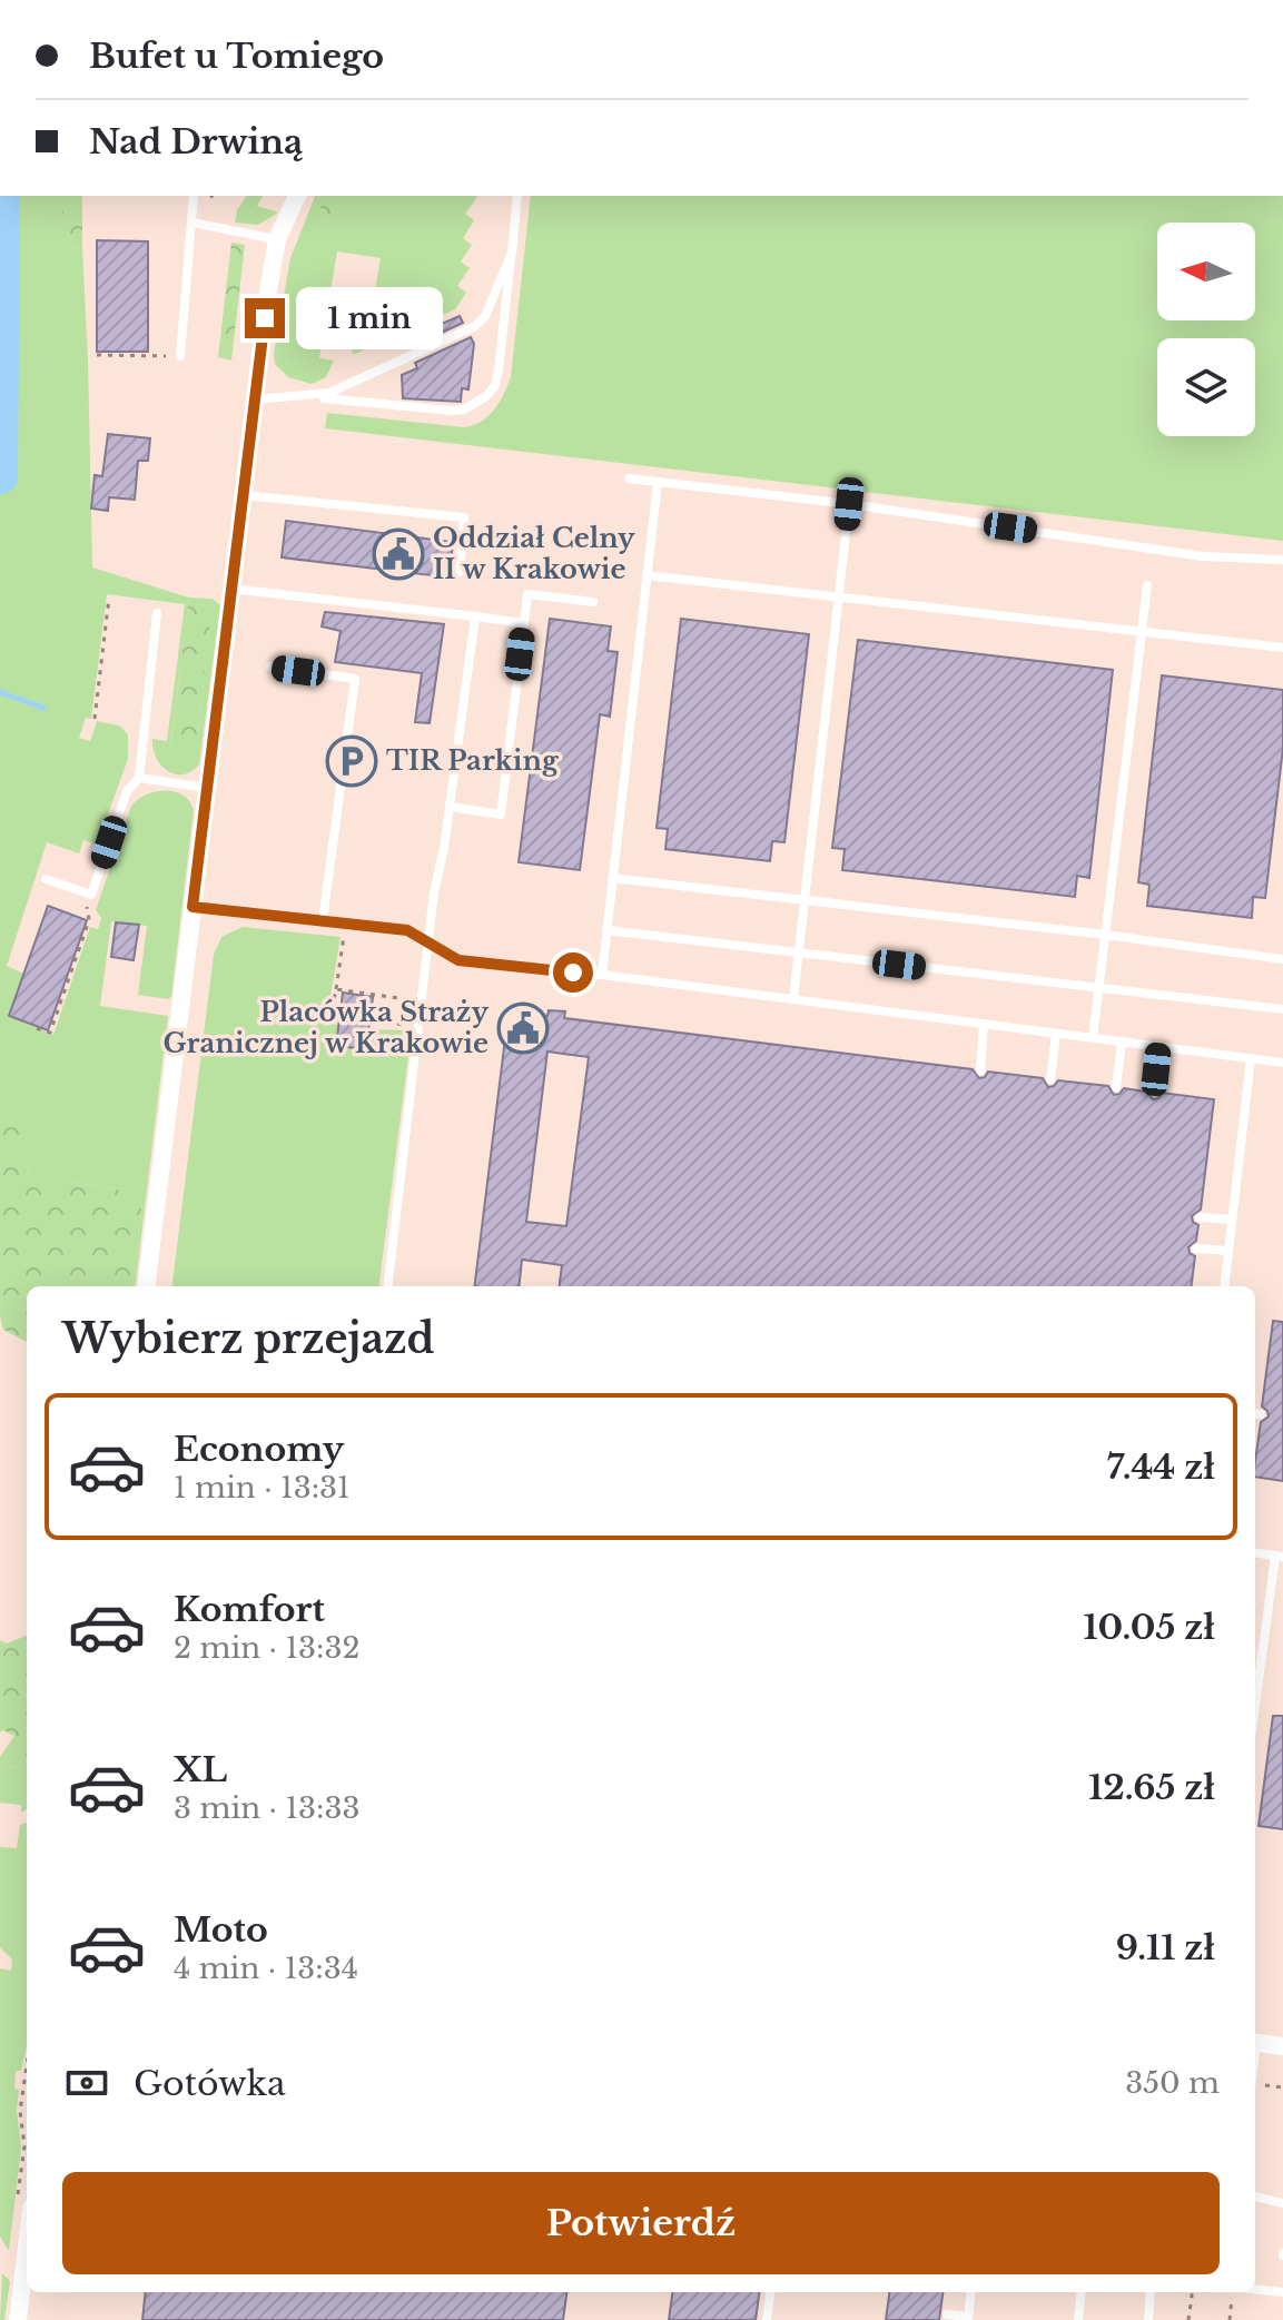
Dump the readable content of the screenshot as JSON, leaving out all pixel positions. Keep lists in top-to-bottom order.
{
  "places": {
    "public building": ["Oddział Celny II w Krakowie", "Placówka Straży Granicznej w Krakowie"],
    "parking": ["TIR Parking"]
  },
  "north": "left",
  "page": {
    "banner": ["Bufet u Tomiego", "Nad Drwiną"],
    "bubble": "1 min",
    "heading": "Wybierz przejazd",
    "list": [
      {
        "name": "Economy",
        "note": "1 min · 13:31",
        "value": "7.44 zł"
      },
      {
        "name": "Komfort",
        "note": "2 min · 13:32",
        "value": "10.05 zł"
      },
      {
        "name": "XL",
        "note": "3 min · 13:33",
        "value": "12.65 zł"
      },
      {
        "name": "Moto",
        "note": "4 min · 13:34",
        "value": "9.11 zł"
      }
    ],
    "pay": ["Gotówka", "350 m"],
    "buttons": "Potwierdź"
  }
}
